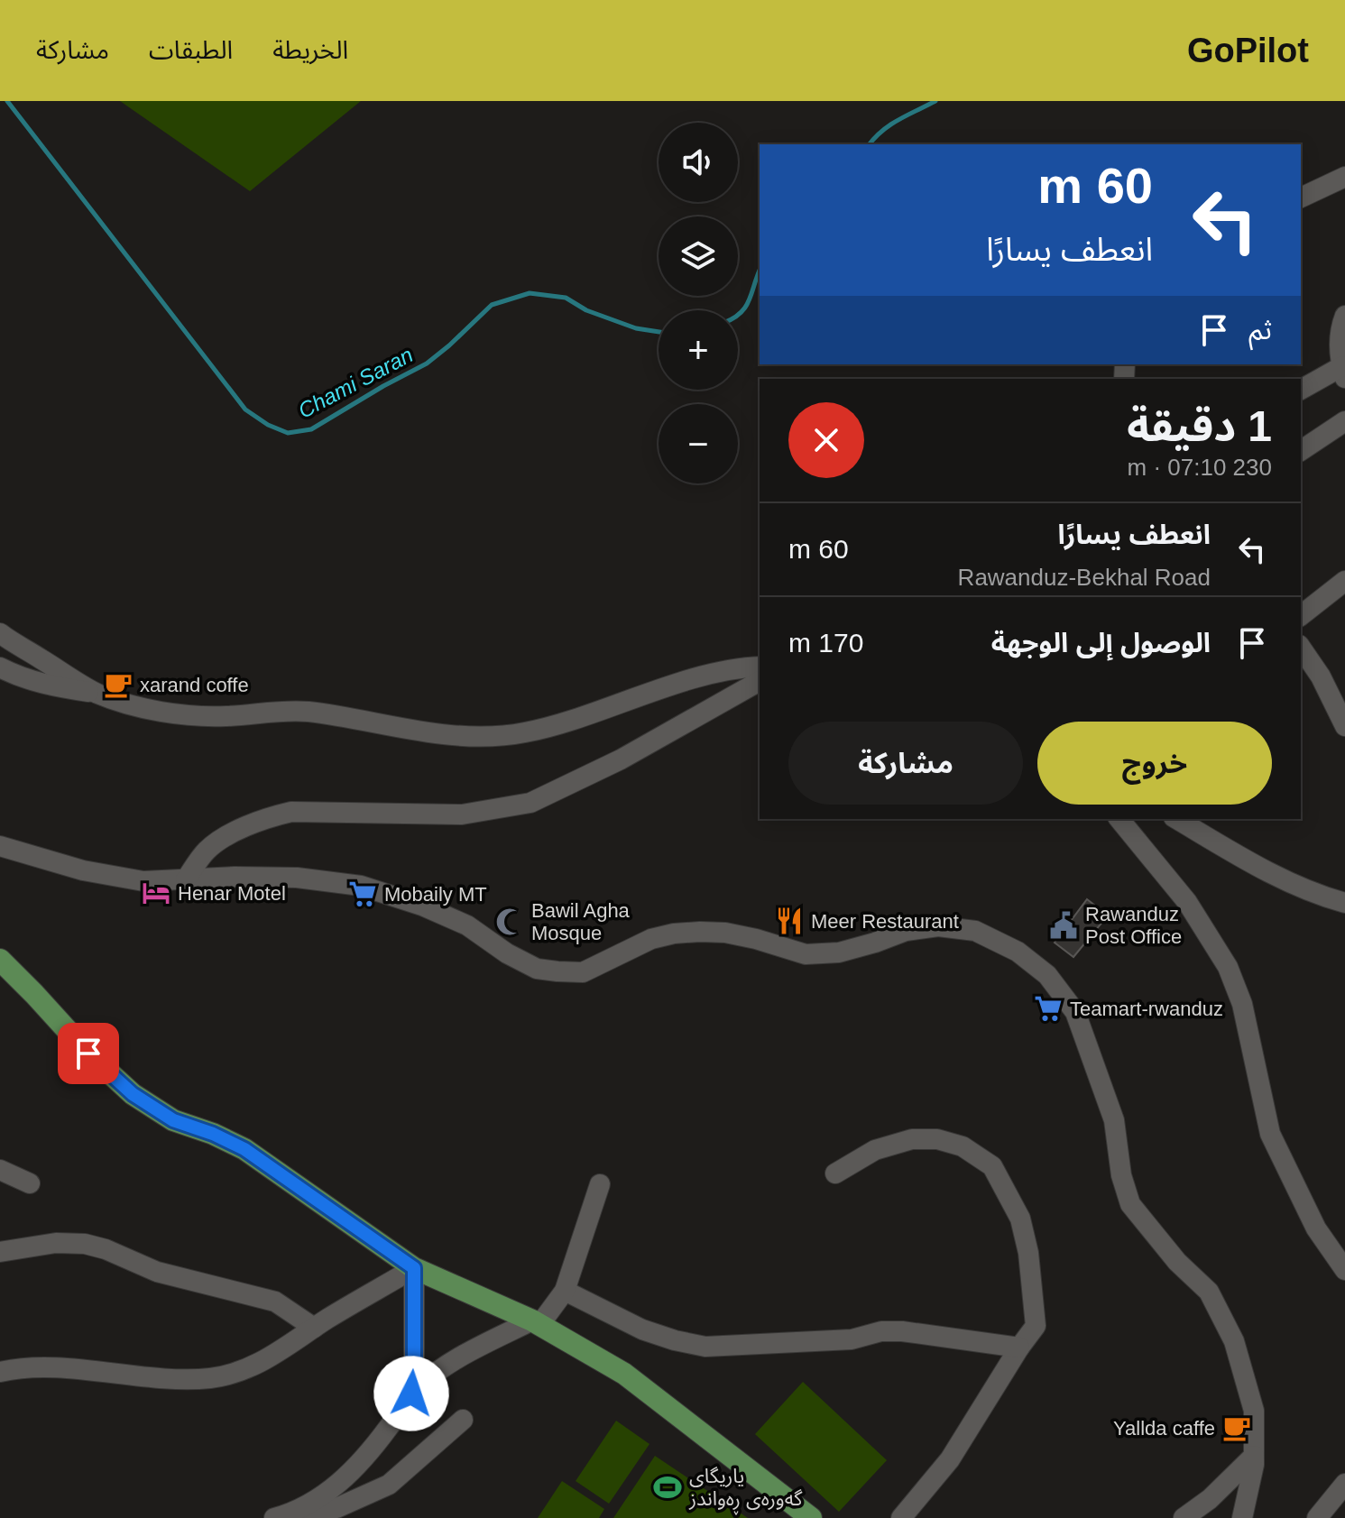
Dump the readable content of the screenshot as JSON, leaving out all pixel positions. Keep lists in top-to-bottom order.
{
  "water": ["Chami Saran"],
  "places": {
    "cafe": ["xarand coffe", "Yallda caffe"],
    "hotel": ["Henar Motel"],
    "supermarket": ["Mobaily MT", "Teamart-rwanduz"],
    "restaurant": ["Meer Restaurant"],
    "mosque": ["Bawil Agha Mosque"],
    "public building": ["Rawanduz Post Office"],
    "sports": ["یاریگای گەورەی ڕەواندز"]
  },
  "page": {
    "header": "GoPilot",
    "nav": ["الخريطة", "الطبقات", "مشاركة"],
    "map_buttons": ["+", "−"],
    "turn": ["60 m", "انعطف يسارًا"],
    "then": "ثم",
    "heading": ["1 دقيقة", "230 m · 07:10"],
    "list": [
      {
        "name": "انعطف يسارًا",
        "note": "Rawanduz-Bekhal Road",
        "value": "60 m"
      },
      {
        "name": "الوصول إلى الوجهة",
        "value": "170 m"
      }
    ],
    "buttons": ["خروج", "مشاركة"]
  }
}
